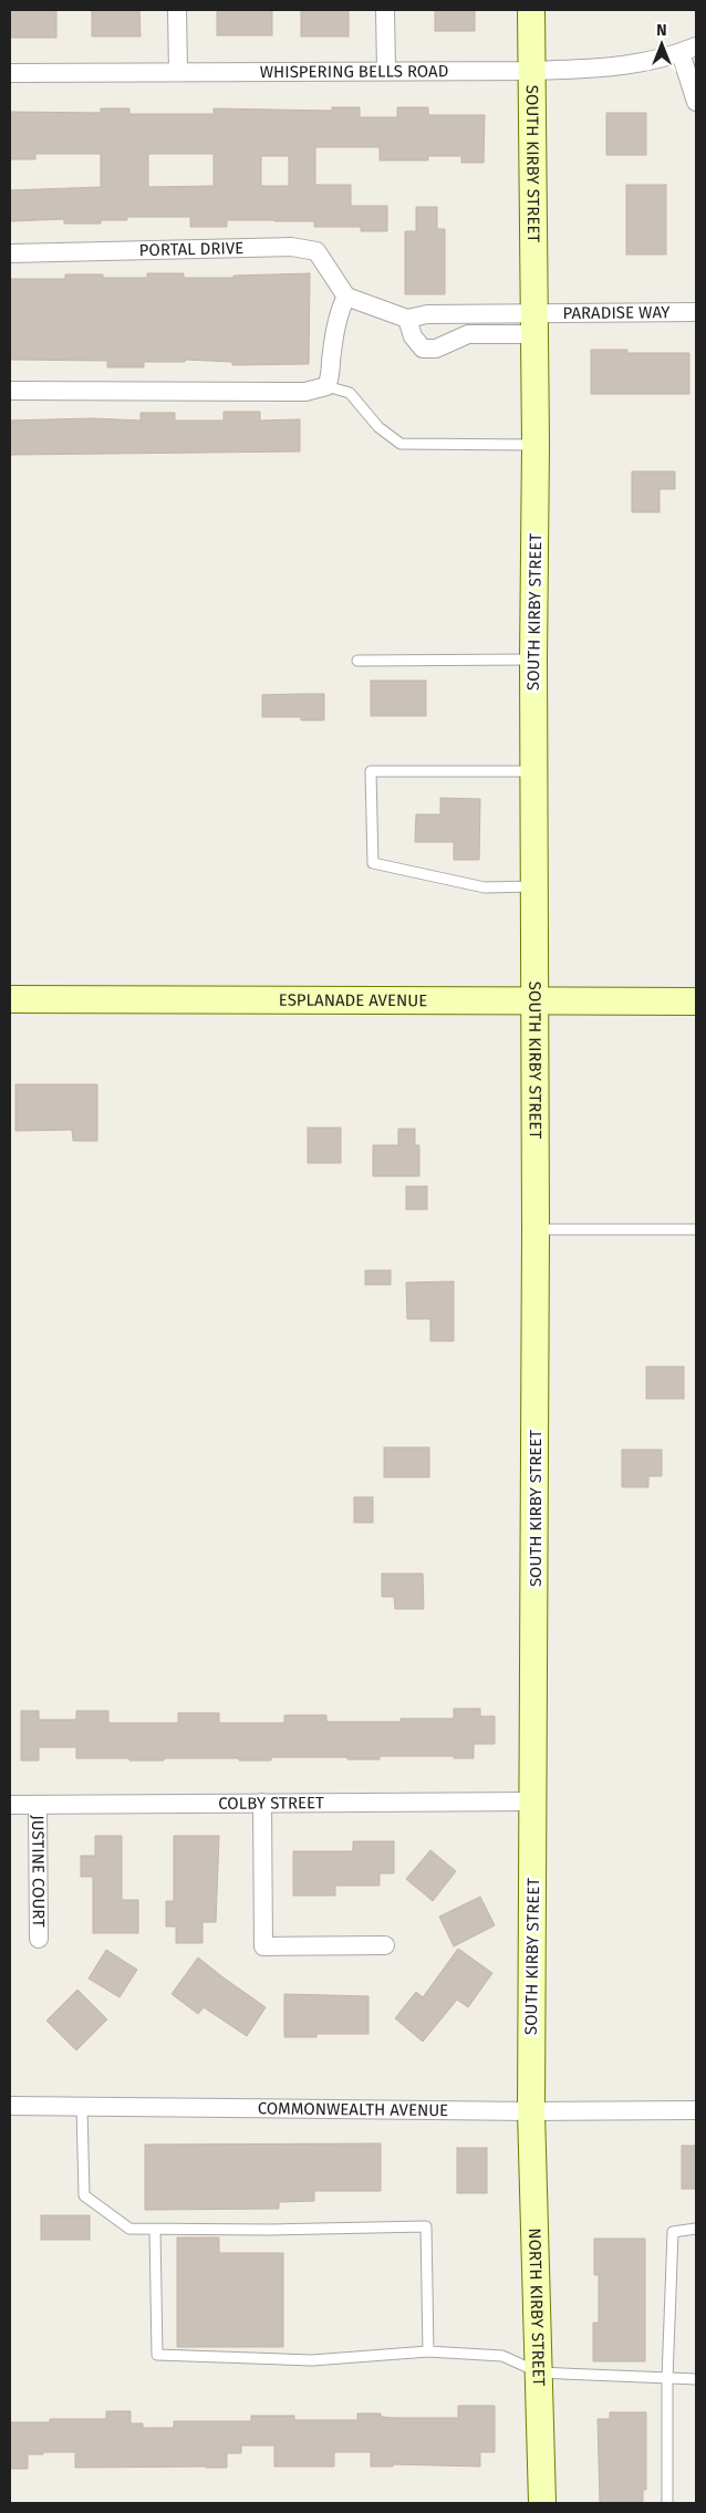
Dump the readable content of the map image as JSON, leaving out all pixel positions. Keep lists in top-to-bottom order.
{
  "streets": {
    "street": [
      "WHISPERING BELLS ROAD",
      "SOUTH KIRBY STREET",
      "PORTAL DRIVE",
      "PARADISE WAY",
      "ESPLANADE AVENUE",
      "COLBY STREET",
      "JUSTINE COURT",
      "COMMONWEALTH AVENUE",
      "NORTH KIRBY STREET"
    ]
  },
  "crossings": [
    ["WHISPERING BELLS ROAD", "SOUTH KIRBY STREET"],
    ["SOUTH KIRBY STREET", "PARADISE WAY"],
    ["SOUTH KIRBY STREET", "ESPLANADE AVENUE"],
    ["SOUTH KIRBY STREET", "COLBY STREET"],
    ["SOUTH KIRBY STREET", "COMMONWEALTH AVENUE"],
    ["SOUTH KIRBY STREET", "NORTH KIRBY STREET"],
    ["COLBY STREET", "JUSTINE COURT"],
    ["COMMONWEALTH AVENUE", "NORTH KIRBY STREET"]
  ],
  "north": "top"
}
